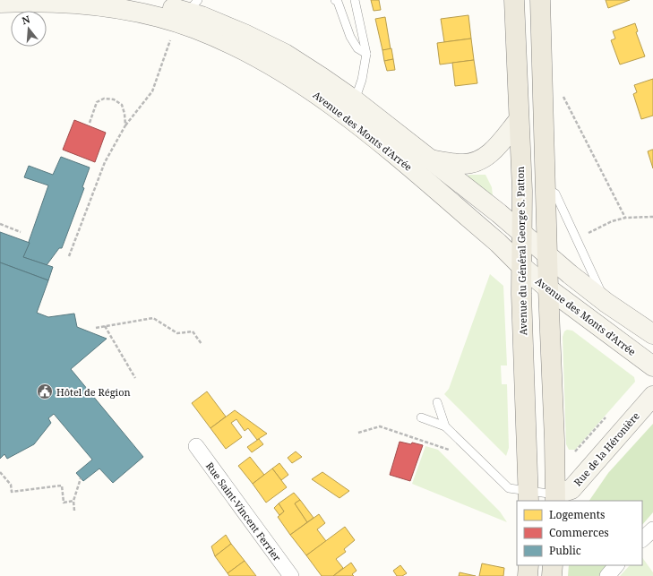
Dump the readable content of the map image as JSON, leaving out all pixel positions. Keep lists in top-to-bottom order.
{
  "streets": {
    "main road": ["Avenue du Général George S. Patton"],
    "street": ["Avenue des Monts d'Arrée", "Rue de la Héronière", "Rue Saint-Vincent Ferrier"]
  },
  "crossings": [
    ["Avenue des Monts d'Arrée", "Avenue du Général George S. Patton"]
  ],
  "places": {
    "public building": ["Hôtel de Région"]
  },
  "legend": ["Logements", "Commerces", "Public"],
  "north": "top"
}
